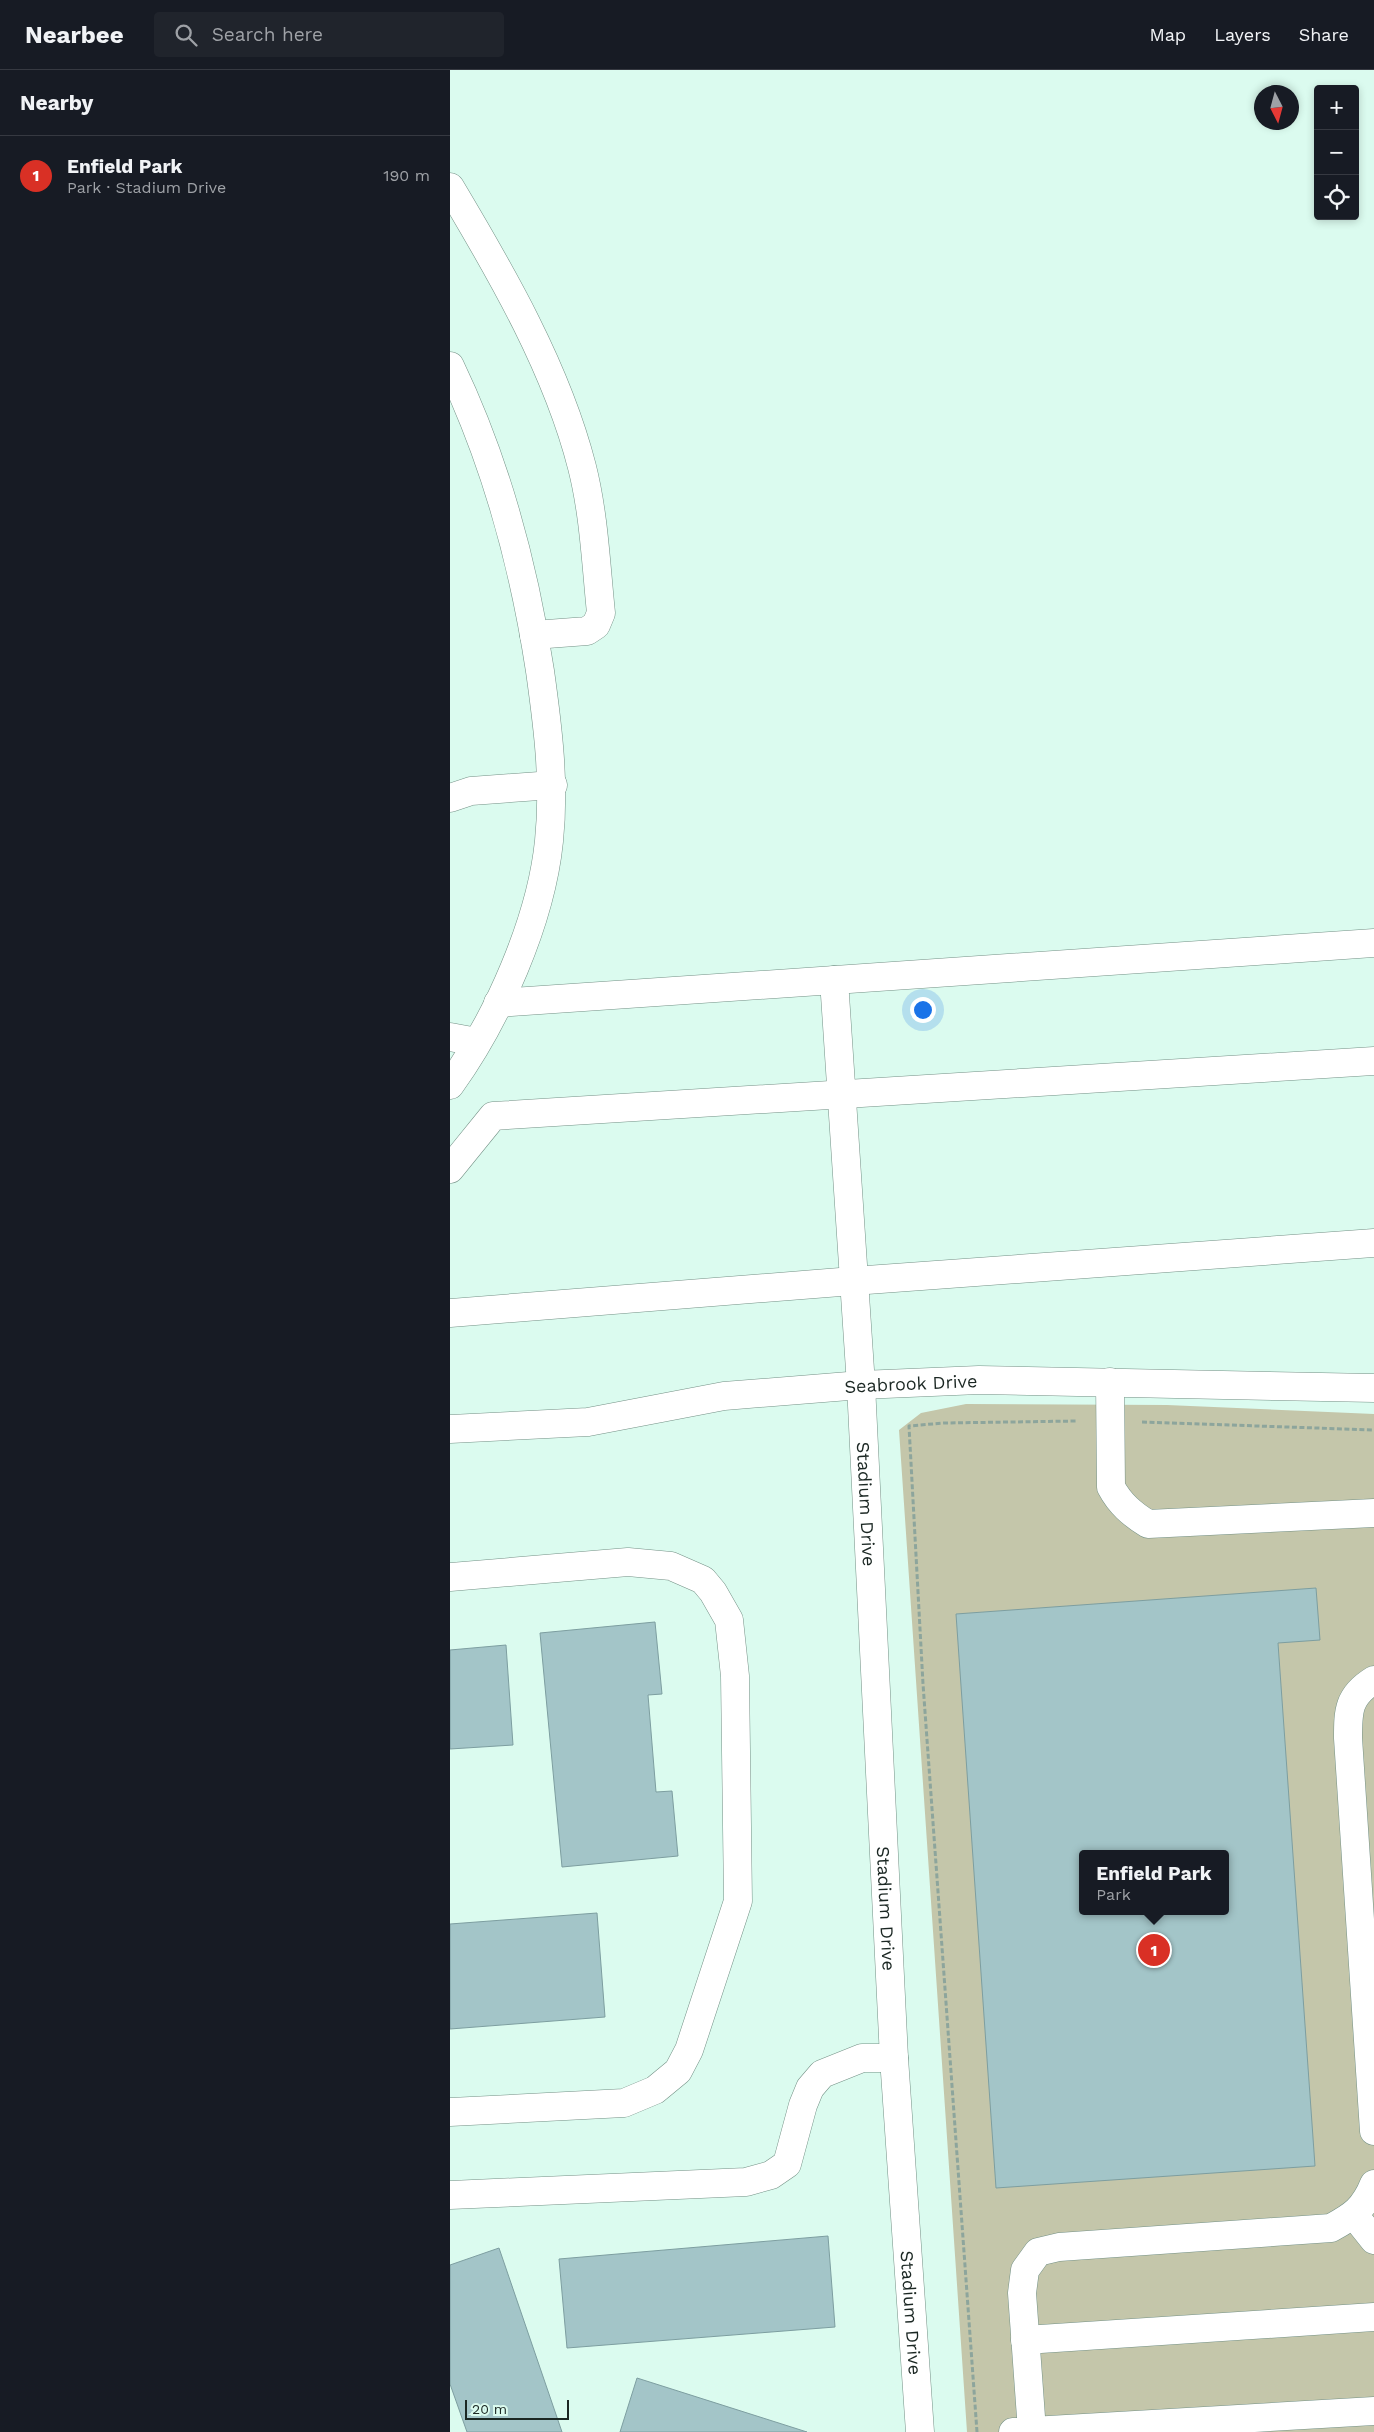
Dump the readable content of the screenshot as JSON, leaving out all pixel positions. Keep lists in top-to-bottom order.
{
  "streets": {
    "street": ["Seabrook Drive", "Stadium Drive"]
  },
  "crossings": [
    ["Seabrook Drive", "Stadium Drive"]
  ],
  "scale_bar": "20 m",
  "north": "bottom",
  "page": {
    "header": "Nearbee",
    "search": "Search here",
    "nav": ["Map", "Layers", "Share"],
    "heading": "Nearby",
    "map_buttons": ["+", "−"],
    "list": [
      {
        "mark": "1",
        "name": "Enfield Park",
        "note": "Park · Stadium Drive",
        "value": "190 m"
      }
    ],
    "popup": ["Enfield Park", "Park"],
    "pins": "1",
    "scale": "20 m"
  }
}
